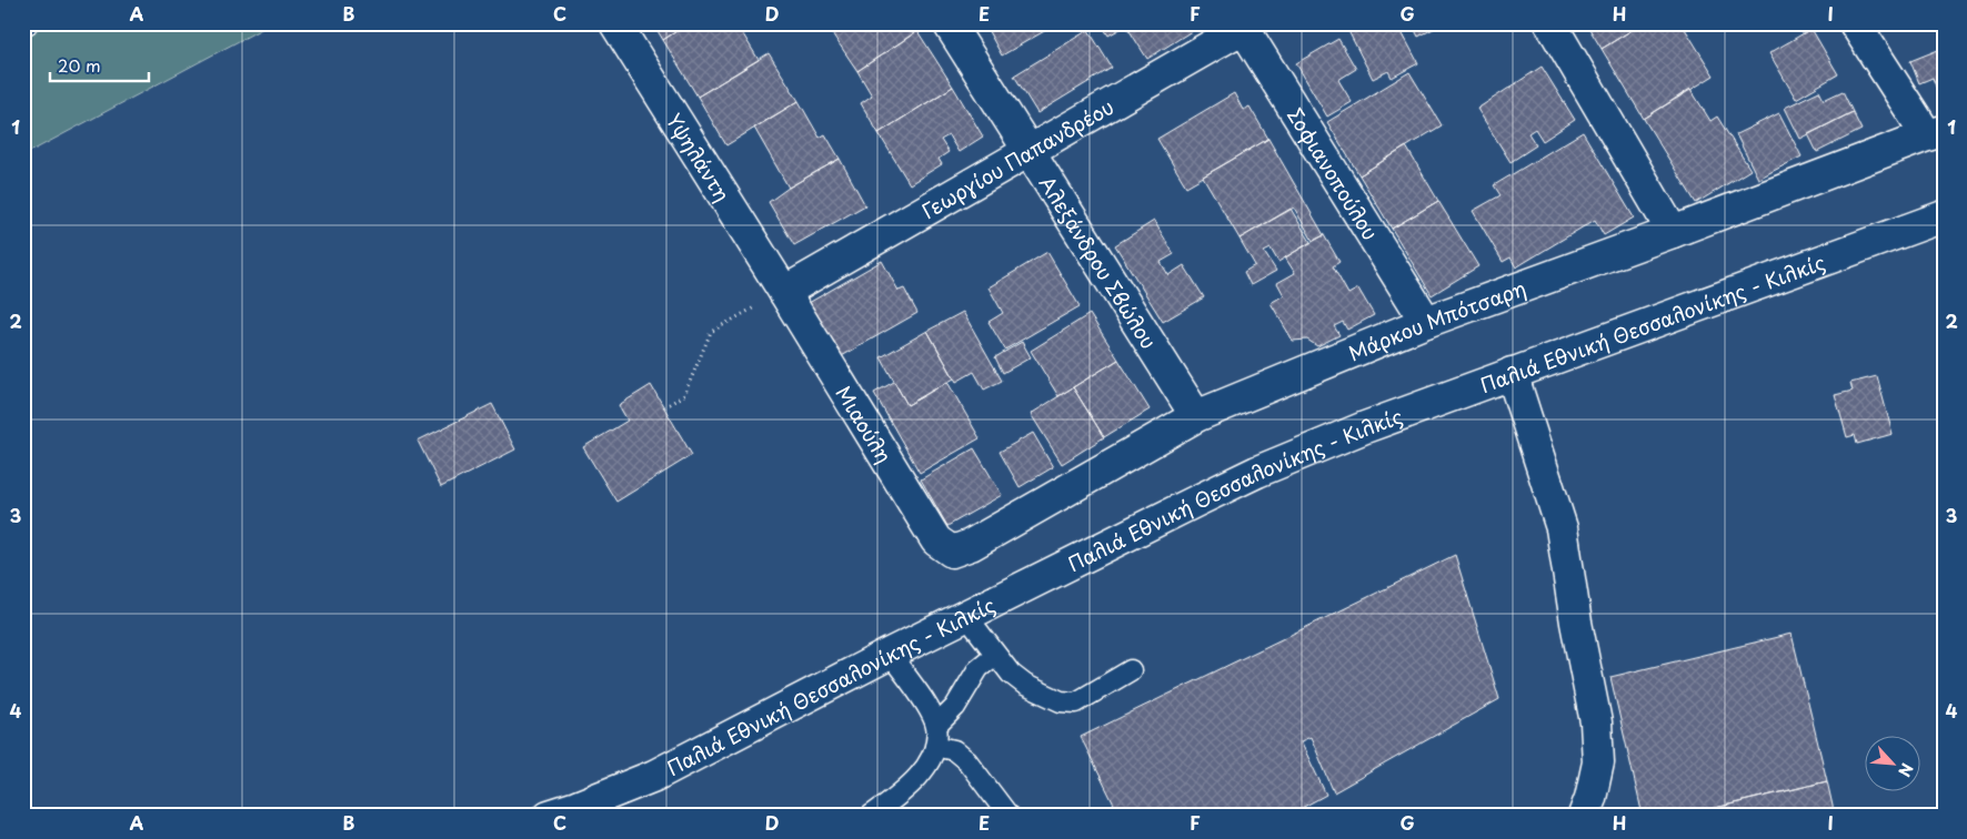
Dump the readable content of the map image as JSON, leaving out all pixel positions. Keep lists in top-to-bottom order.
{
  "streets": {
    "street": [
      "Υψηλάντη",
      "Γεωργίου Παπανδρέου",
      "Σοφιανοπούλου",
      "Αλεξάνδρου Σβώλου",
      "Μάρκου Μπότσαρη",
      "Παλιά Εθνική Θεσσαλονίκης - Κιλκίς",
      "Μιαούλη"
    ]
  },
  "crossings": [
    ["Υψηλάντη", "Γεωργίου Παπανδρέου"],
    ["Υψηλάντη", "Μιαούλη"],
    ["Γεωργίου Παπανδρέου", "Σοφιανοπούλου"],
    ["Γεωργίου Παπανδρέου", "Αλεξάνδρου Σβώλου"],
    ["Γεωργίου Παπανδρέου", "Μιαούλη"],
    ["Σοφιανοπούλου", "Μάρκου Μπότσαρη"],
    ["Αλεξάνδρου Σβώλου", "Μάρκου Μπότσαρη"],
    ["Μάρκου Μπότσαρη", "Μιαούλη"]
  ],
  "scale_bar": "20 m",
  "north": "bottom right",
  "grid": {
    "columns": [
      "A",
      "B",
      "C",
      "D",
      "E",
      "F",
      "G",
      "H",
      "I"
    ],
    "rows": [
      "1",
      "2",
      "3",
      "4"
    ]
  }
}
